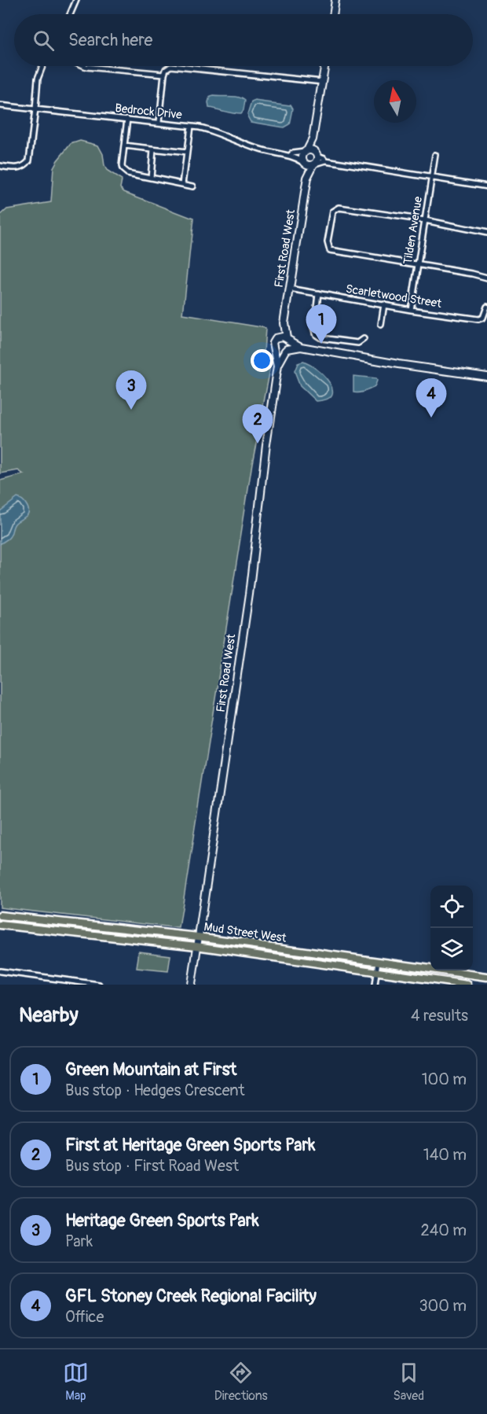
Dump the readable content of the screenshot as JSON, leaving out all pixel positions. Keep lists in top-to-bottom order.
{
  "streets": {
    "main road": ["Mud Street West"],
    "street": [
      "Bedrock Drive",
      "Tilden Avenue",
      "First Road West",
      "Scarletwood Street"
    ]
  },
  "crossings": [
    ["Bedrock Drive", "First Road West"],
    ["Tilden Avenue", "Scarletwood Street"],
    ["First Road West", "Scarletwood Street"],
    ["First Road West", "Mud Street West"]
  ],
  "north": "top",
  "page": {
    "search": "Search here",
    "pins": [
      "1",
      "3",
      "4",
      "2"
    ],
    "heading": ["Nearby", "4 results"],
    "list": [
      {
        "mark": "1",
        "name": "Green Mountain at First",
        "note": "Bus stop · Hedges Crescent",
        "value": "100 m"
      },
      {
        "mark": "2",
        "name": "First at Heritage Green Sports Park",
        "note": "Bus stop · First Road West",
        "value": "140 m"
      },
      {
        "mark": "3",
        "name": "Heritage Green Sports Park",
        "note": "Park",
        "value": "240 m"
      },
      {
        "mark": "4",
        "name": "GFL Stoney Creek Regional Facility",
        "note": "Office",
        "value": "300 m"
      }
    ],
    "nav": ["Map", "Directions", "Saved"]
  }
}
